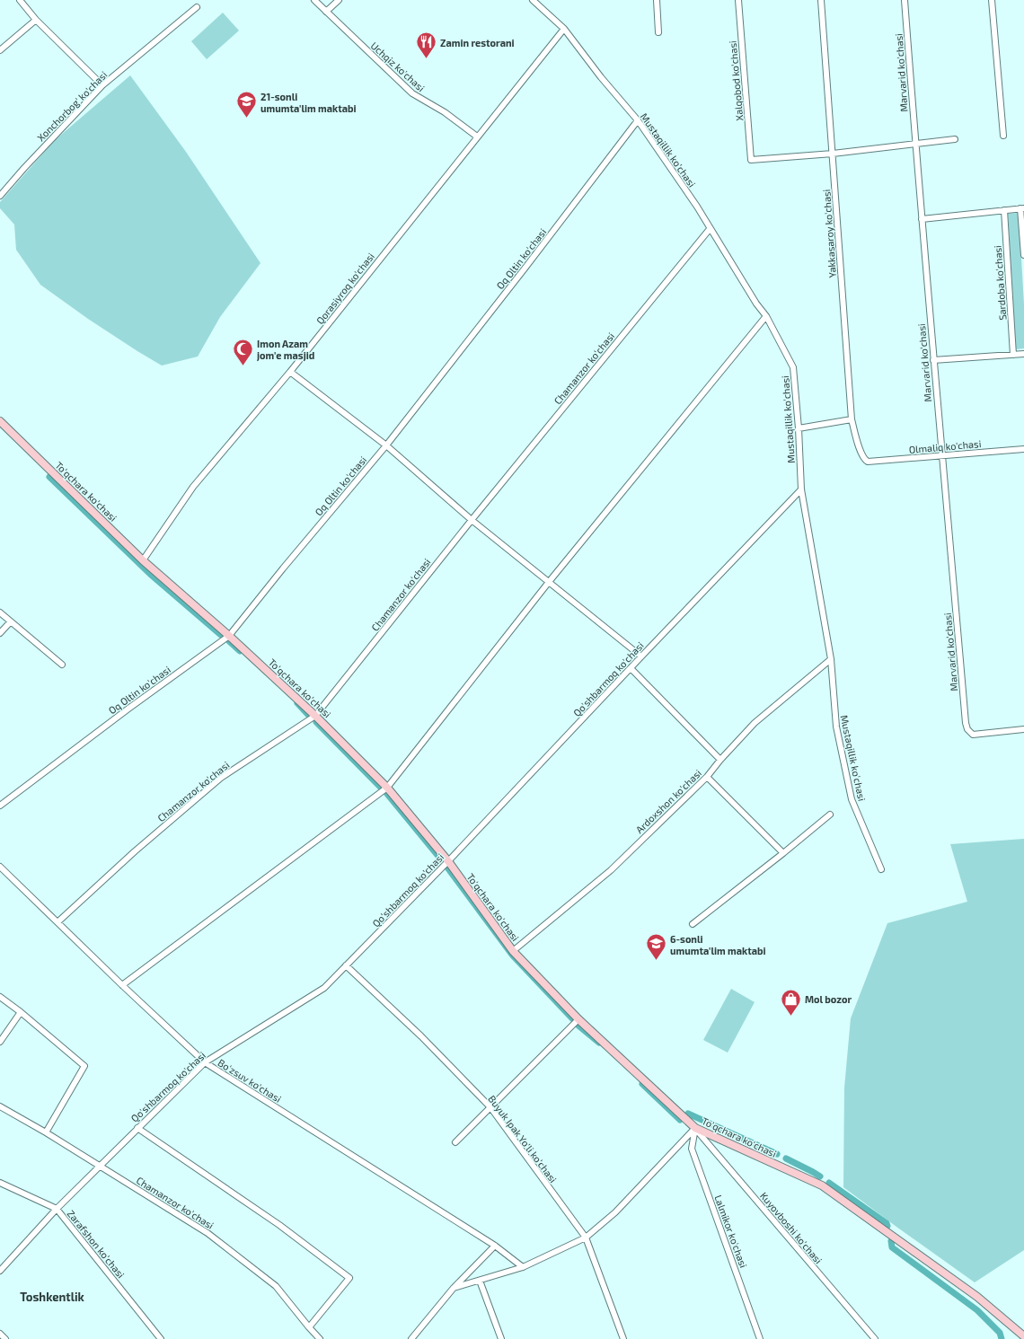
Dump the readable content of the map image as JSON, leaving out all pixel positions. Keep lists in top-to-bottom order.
{
  "streets": {
    "street": [
      "Uchqiz ko'chasi",
      "Marvarid ko'chasi",
      "Xalqobod ko'chasi",
      "Xonchorbog' ko'chasi",
      "Mustaqillik ko'chasi",
      "Yakkasaroy ko'chasi",
      "Oq Oltin ko'chasi",
      "Sardoba ko'chasi",
      "Qorasiyroq ko'chasi",
      "Chamanzor ko'chasi",
      "Olmaliq ko'chasi",
      "To'qchara ko'chasi",
      "Qo'shbarmoq ko'chasi",
      "Ardoxshon ko'chasi",
      "Bo'zsuv ko'chasi",
      "Buyuk Ipak Yo'li ko'chasi",
      "Kuyovboshi ko'chasi",
      "Lalmikor ko'chasi",
      "Zarafshon ko'chasi"
    ]
  },
  "crossings": [
    ["Uchqiz ko'chasi", "Qorasiyroq ko'chasi"],
    ["Marvarid ko'chasi", "Olmaliq ko'chasi"],
    ["Xalqobod ko'chasi", "Yakkasaroy ko'chasi"],
    ["Mustaqillik ko'chasi", "Oq Oltin ko'chasi"],
    ["Mustaqillik ko'chasi", "Qorasiyroq ko'chasi"],
    ["Mustaqillik ko'chasi", "Chamanzor ko'chasi"],
    ["Mustaqillik ko'chasi", "Qo'shbarmoq ko'chasi"],
    ["Mustaqillik ko'chasi", "Ardoxshon ko'chasi"],
    ["Yakkasaroy ko'chasi", "Olmaliq ko'chasi"],
    ["Oq Oltin ko'chasi", "To'qchara ko'chasi"],
    ["Qorasiyroq ko'chasi", "To'qchara ko'chasi"],
    ["Chamanzor ko'chasi", "To'qchara ko'chasi"],
    ["Chamanzor ko'chasi", "Qo'shbarmoq ko'chasi"],
    ["Chamanzor ko'chasi", "Bo'zsuv ko'chasi"],
    ["To'qchara ko'chasi", "Qo'shbarmoq ko'chasi"],
    ["To'qchara ko'chasi", "Ardoxshon ko'chasi"],
    ["To'qchara ko'chasi", "Kuyovboshi ko'chasi"],
    ["To'qchara ko'chasi", "Lalmikor ko'chasi"],
    ["Qo'shbarmoq ko'chasi", "Bo'zsuv ko'chasi"],
    ["Qo'shbarmoq ko'chasi", "Buyuk Ipak Yo'li ko'chasi"],
    ["Qo'shbarmoq ko'chasi", "Zarafshon ko'chasi"],
    ["Kuyovboshi ko'chasi", "Lalmikor ko'chasi"]
  ],
  "districts": ["Toshkentlik"],
  "places": {
    "restaurant": ["Zamin restorani"],
    "school or university": ["21-sonli umumta'lim maktabi", "6-sonli umumta'lim maktabi"],
    "mosque": ["Imon Azam jom'e masjid"],
    "shop": ["Mol bozor"]
  }
}
